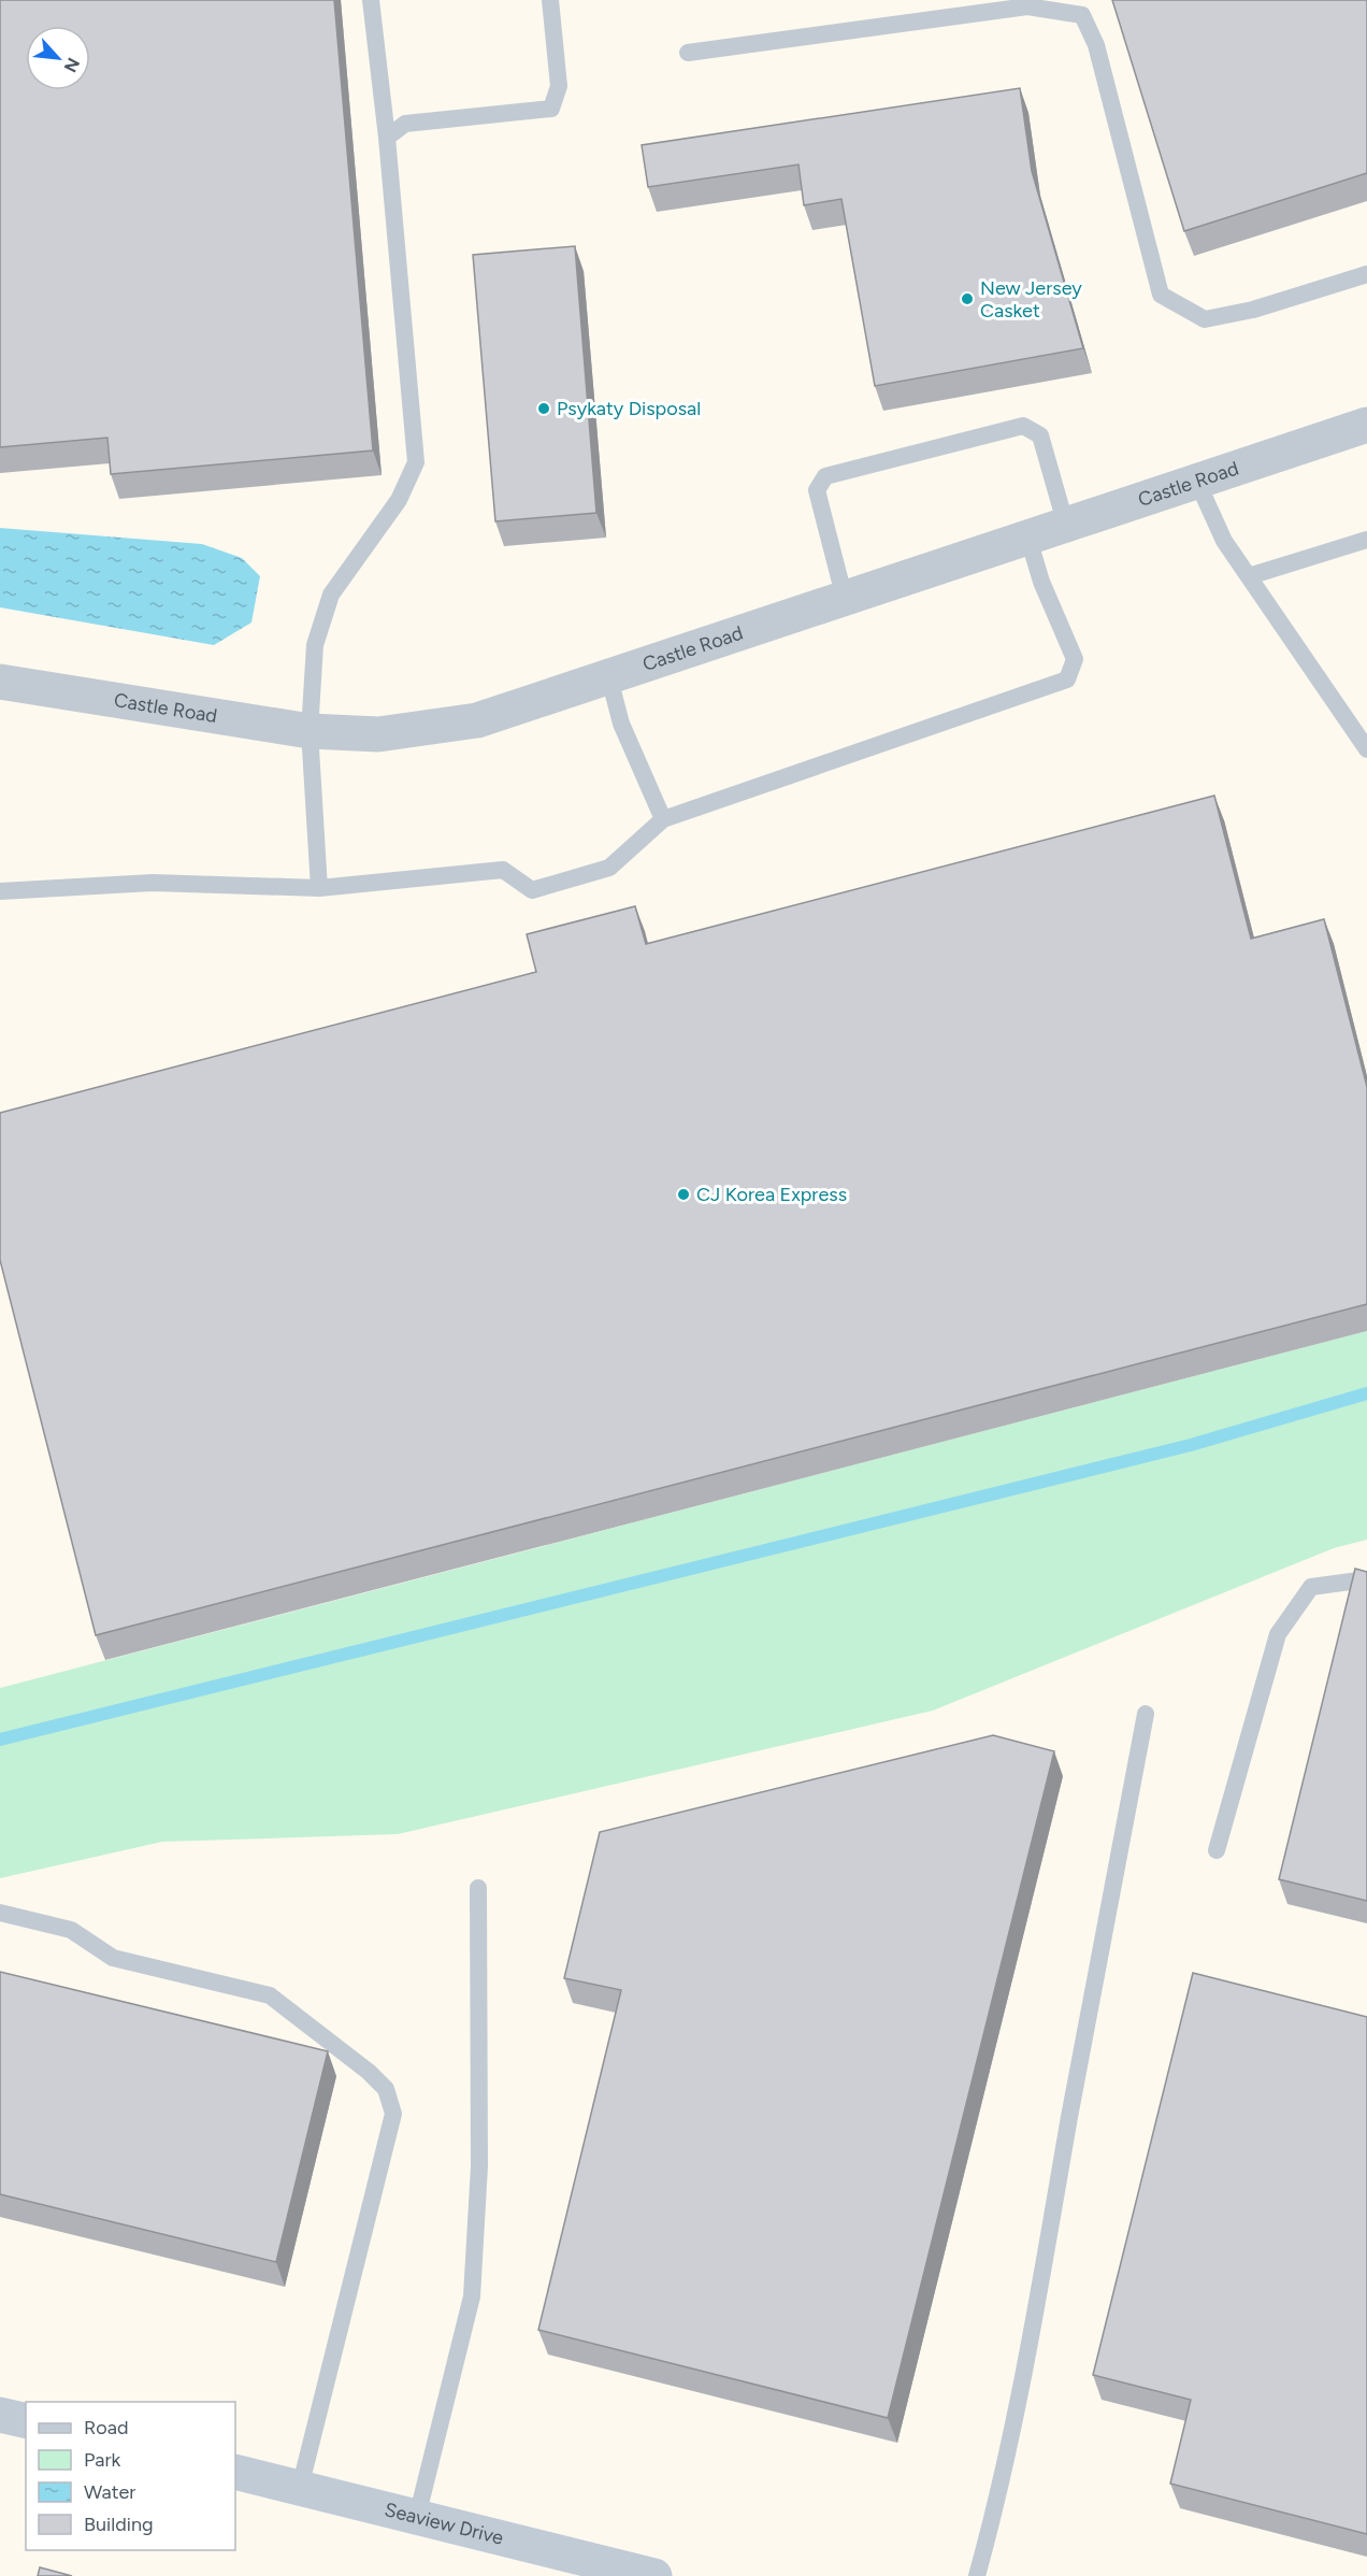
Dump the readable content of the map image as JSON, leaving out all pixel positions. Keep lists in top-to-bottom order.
{
  "streets": {
    "main road": ["Seaview Drive"],
    "street": ["Castle Road"]
  },
  "places": ["New Jersey Casket", "Psykaty Disposal", "CJ Korea Express"],
  "legend": [
    "Road",
    "Park",
    "Water",
    "Building"
  ],
  "north": "bottom right"
}
